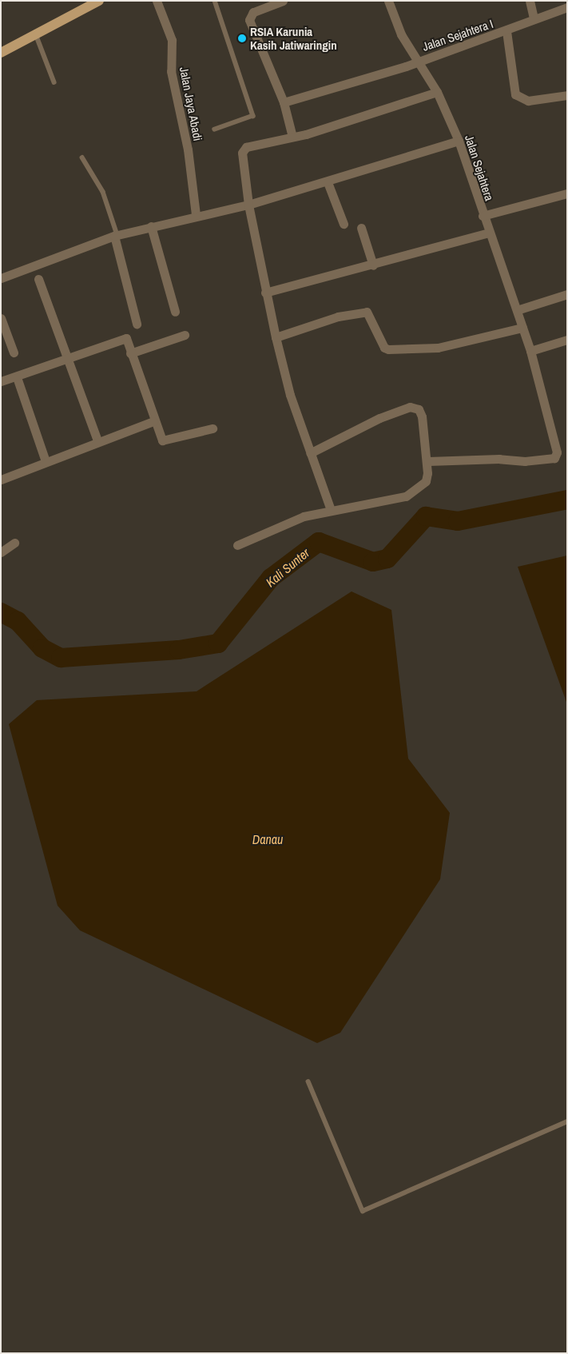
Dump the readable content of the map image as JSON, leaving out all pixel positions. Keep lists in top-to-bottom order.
{
  "streets": {
    "street": ["Jalan Sejahtera I", "Jalan Jaya Abadi", "Jalan Sejahtera"]
  },
  "crossings": [
    ["Jalan Sejahtera I", "Jalan Sejahtera"]
  ],
  "water": ["Kali Sunter", "Danau"],
  "places": ["RSIA Karunia Kasih Jatiwaringin"]
}
